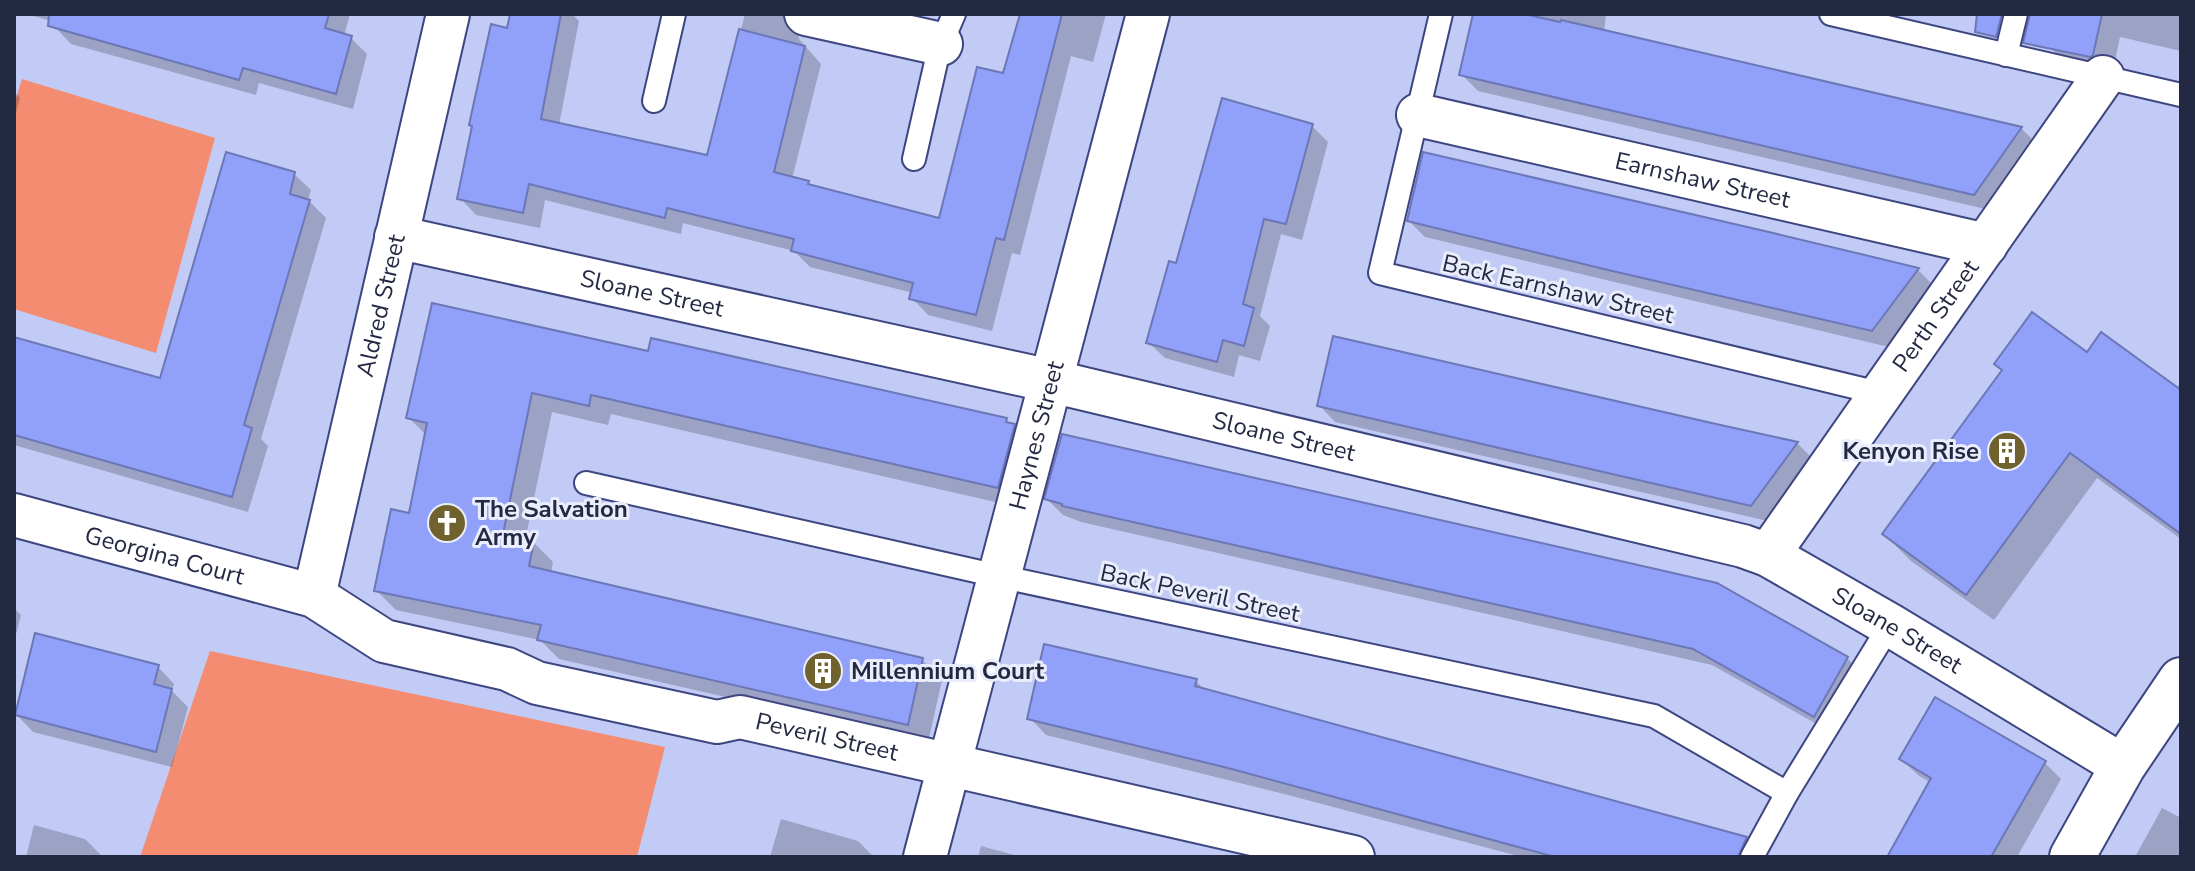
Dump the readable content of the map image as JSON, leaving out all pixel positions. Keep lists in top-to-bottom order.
{
  "streets": {
    "street": [
      "Earnshaw Street",
      "Sloane Street",
      "Aldred Street",
      "Perth Street",
      "Haynes Street",
      "Georgina Court",
      "Peveril Street"
    ],
    "lane": ["Back Earnshaw Street", "Back Peveril Street"]
  },
  "crossings": [
    ["Earnshaw Street", "Back Earnshaw Street"],
    ["Earnshaw Street", "Perth Street"],
    ["Back Earnshaw Street", "Perth Street"],
    ["Sloane Street", "Aldred Street"],
    ["Sloane Street", "Perth Street"],
    ["Sloane Street", "Haynes Street"],
    ["Aldred Street", "Georgina Court"],
    ["Aldred Street", "Peveril Street"],
    ["Haynes Street", "Back Peveril Street"],
    ["Haynes Street", "Peveril Street"],
    ["Georgina Court", "Peveril Street"]
  ],
  "places": {
    "building": ["Kenyon Rise", "Millennium Court"],
    "church": ["The Salvation Army"]
  }
}
